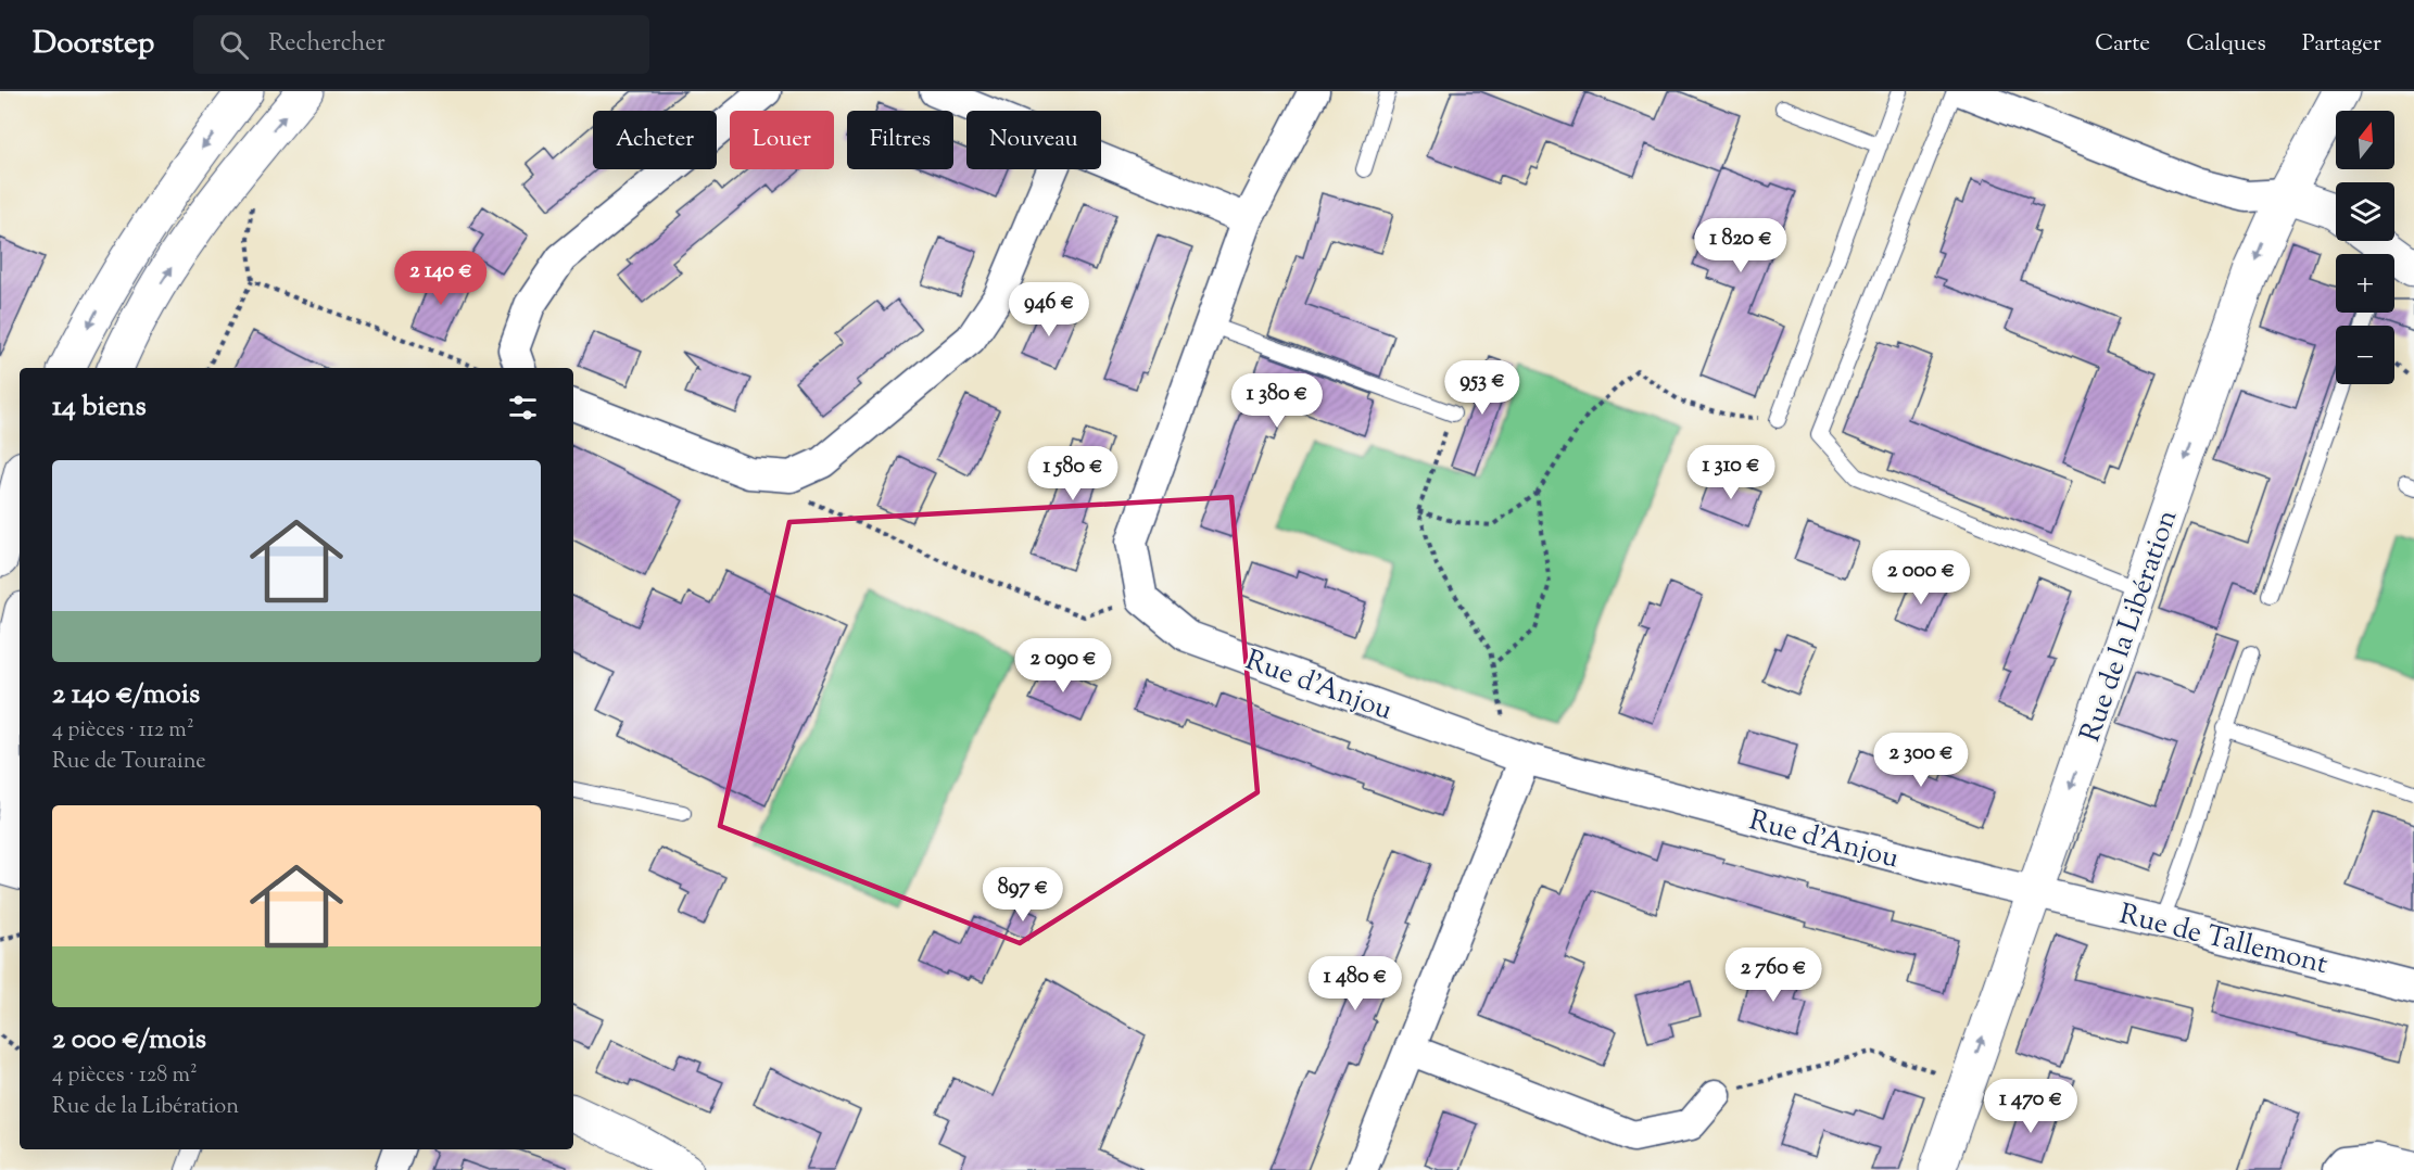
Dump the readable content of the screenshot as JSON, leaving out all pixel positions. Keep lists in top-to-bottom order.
{
  "streets": {
    "street": ["Rue de la Libération", "Rue d'Anjou", "Rue de Tallemont"]
  },
  "crossings": [
    ["Rue de la Libération", "Rue d'Anjou"],
    ["Rue de la Libération", "Rue de Tallemont"],
    ["Rue d'Anjou", "Rue de Tallemont"]
  ],
  "north": "top",
  "page": {
    "header": "Doorstep",
    "search": "Rechercher",
    "nav": ["Carte", "Calques", "Partager"],
    "map_buttons": ["+", "−"],
    "chip": [
      "Acheter",
      "Louer",
      "Filtres",
      "Nouveau"
    ],
    "price": [
      "1 820 €",
      "2 140 €",
      "946 €",
      "953 €",
      "1 380 €",
      "1 310 €",
      "1 580 €",
      "2 000 €",
      "2 090 €",
      "2 300 €",
      "897 €",
      "2 760 €",
      "1 480 €",
      "1 470 €"
    ],
    "heading": "14 biens",
    "list": [
      {
        "name": "2 140 €/mois",
        "note": "4 pièces · 112 m² · Rue de Touraine"
      },
      {
        "name": "2 000 €/mois",
        "note": "4 pièces · 128 m² · Rue de la Libération"
      }
    ]
  }
}
